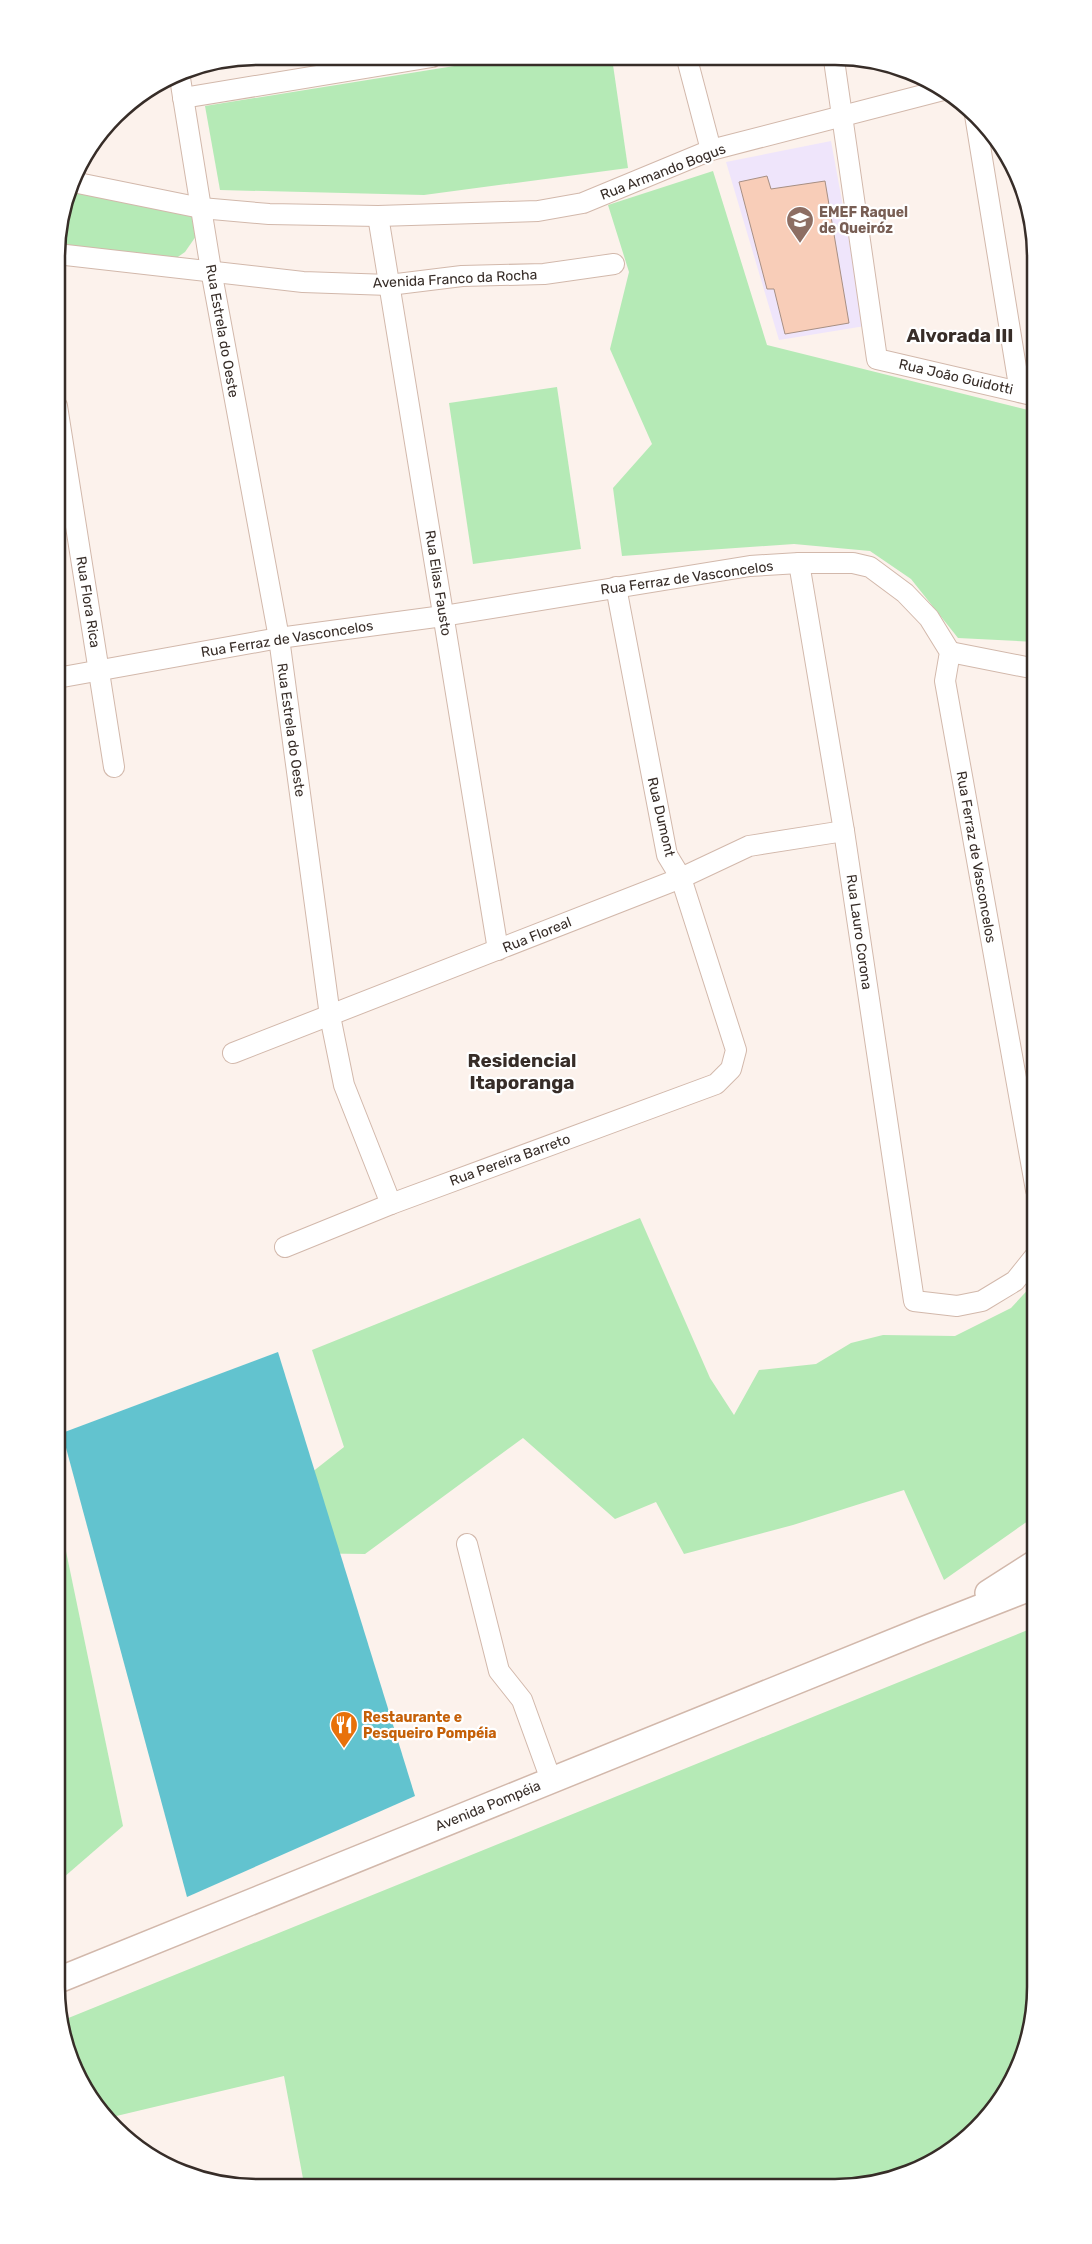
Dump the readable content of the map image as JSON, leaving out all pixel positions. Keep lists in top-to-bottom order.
{
  "streets": {
    "main road": ["Avenida Pompéia"],
    "street": [
      "Rua Armando Bogus",
      "Avenida Franco da Rocha",
      "Rua Estrela do Oeste",
      "Rua João Guidotti",
      "Rua Ferraz de Vasconcelos",
      "Rua Elias Fausto",
      "Rua Flora Rica",
      "Rua Dumont",
      "Rua Lauro Corona",
      "Rua Floreal",
      "Rua Pereira Barreto"
    ]
  },
  "crossings": [
    ["Rua Armando Bogus", "Rua João Guidotti"],
    ["Rua Armando Bogus", "Rua Elias Fausto"],
    ["Avenida Franco da Rocha", "Rua Estrela do Oeste"],
    ["Avenida Franco da Rocha", "Rua Elias Fausto"],
    ["Rua Estrela do Oeste", "Rua Ferraz de Vasconcelos"],
    ["Rua Estrela do Oeste", "Rua Floreal"],
    ["Rua Estrela do Oeste", "Rua Pereira Barreto"],
    ["Rua Ferraz de Vasconcelos", "Rua Elias Fausto"],
    ["Rua Ferraz de Vasconcelos", "Rua Flora Rica"],
    ["Rua Ferraz de Vasconcelos", "Rua Dumont"],
    ["Rua Ferraz de Vasconcelos", "Rua Lauro Corona"],
    ["Rua Elias Fausto", "Rua Floreal"],
    ["Rua Dumont", "Rua Floreal"],
    ["Rua Dumont", "Rua Pereira Barreto"],
    ["Rua Lauro Corona", "Rua Floreal"]
  ],
  "districts": ["Alvorada III", "Residencial Itaporanga"],
  "places": {
    "school or university": ["EMEF Raquel de Queiróz"],
    "restaurant": ["Restaurante e Pesqueiro Pompéia"]
  }
}
